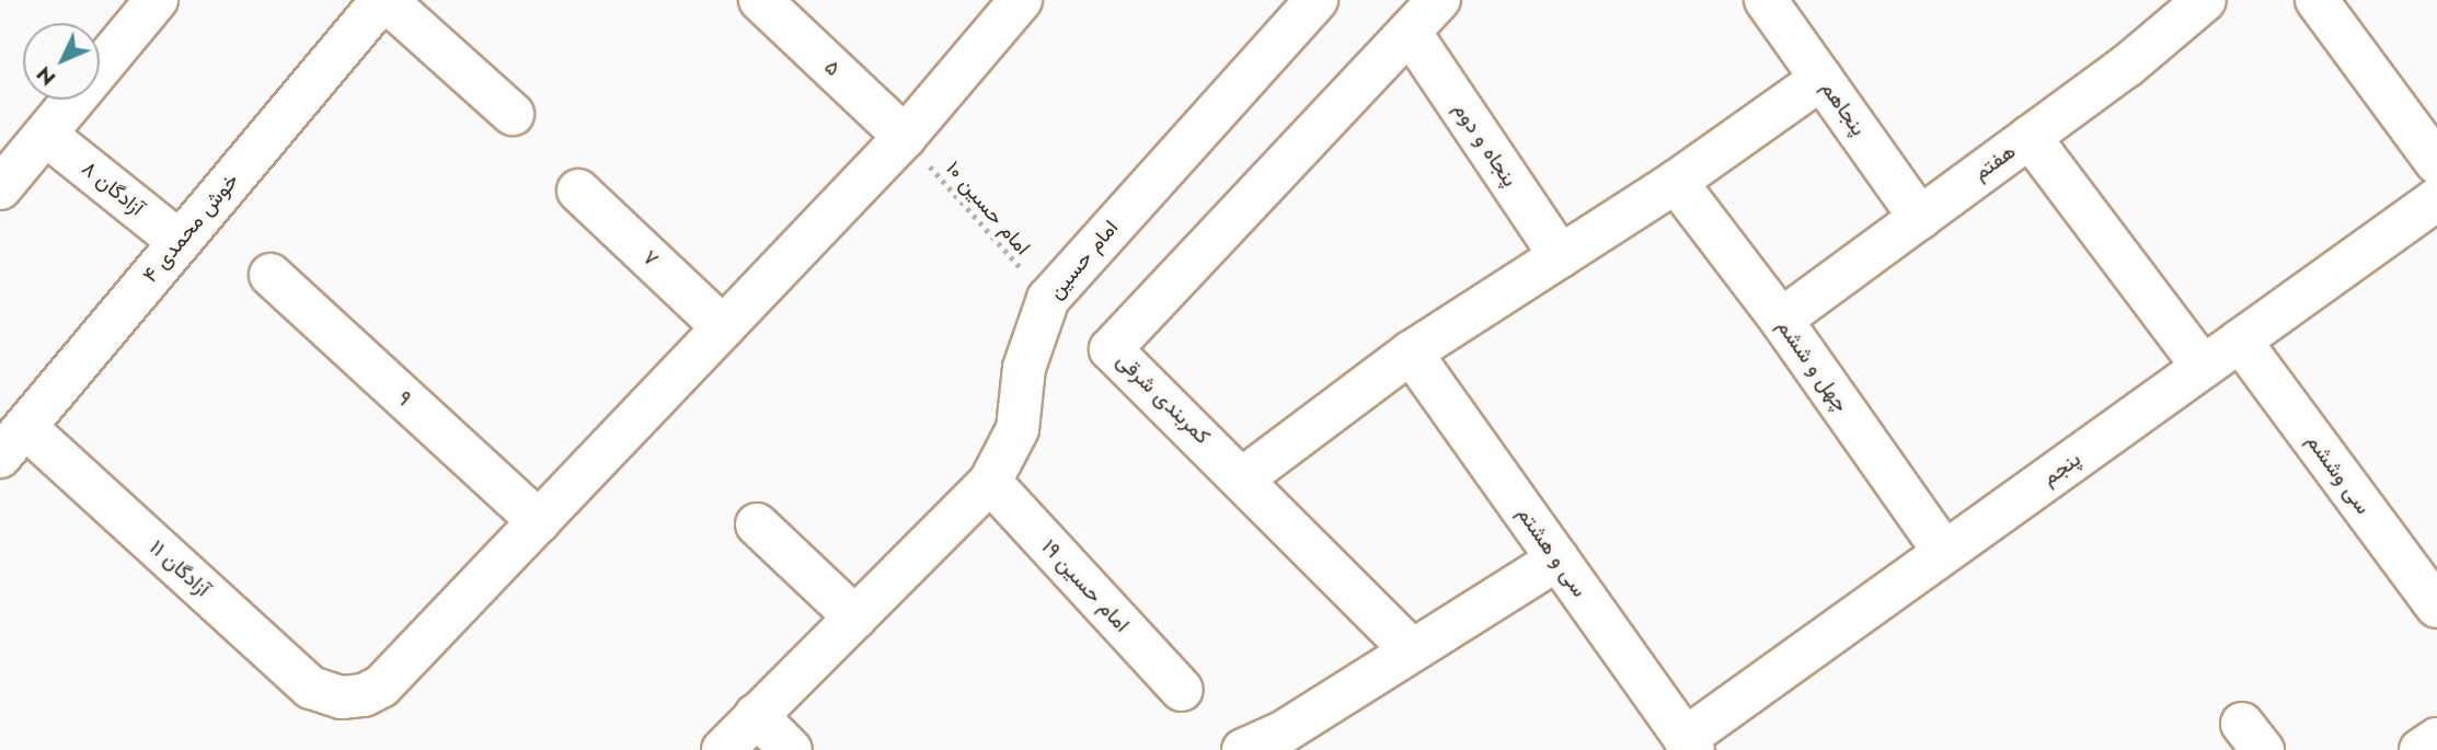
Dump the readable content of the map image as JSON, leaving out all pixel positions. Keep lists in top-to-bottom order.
{
  "streets": {
    "street": [
      "۵",
      "پنجاهم",
      "پنجاه و دوم",
      "هفتم",
      "آزادگان ۸",
      "خوش محمدی ۴",
      "۷",
      "امام حسین",
      "چهل و ششم",
      "۹",
      "کمربندی شرقی",
      "پنجم",
      "سی وششم",
      "سی و هشتم",
      "آزادگان ۱۱",
      "امام حسین ۱۹"
    ],
    "path": ["امام حسین ۱۰"]
  },
  "crossings": [
    ["۵", "امام حسین ۱۰"],
    ["پنجاهم", "هفتم"],
    ["پنجاه و دوم", "کمربندی شرقی"],
    ["هفتم", "چهل و ششم"],
    ["آزادگان ۸", "خوش محمدی ۴"],
    ["امام حسین ۱۰", "امام حسین"],
    ["خوش محمدی ۴", "آزادگان ۱۱"],
    ["امام حسین", "امام حسین ۱۹"],
    ["چهل و ششم", "پنجم"],
    ["۹", "آزادگان ۱۱"],
    ["پنجم", "سی وششم"],
    ["پنجم", "سی و هشتم"]
  ],
  "north": "bottom left"
}
